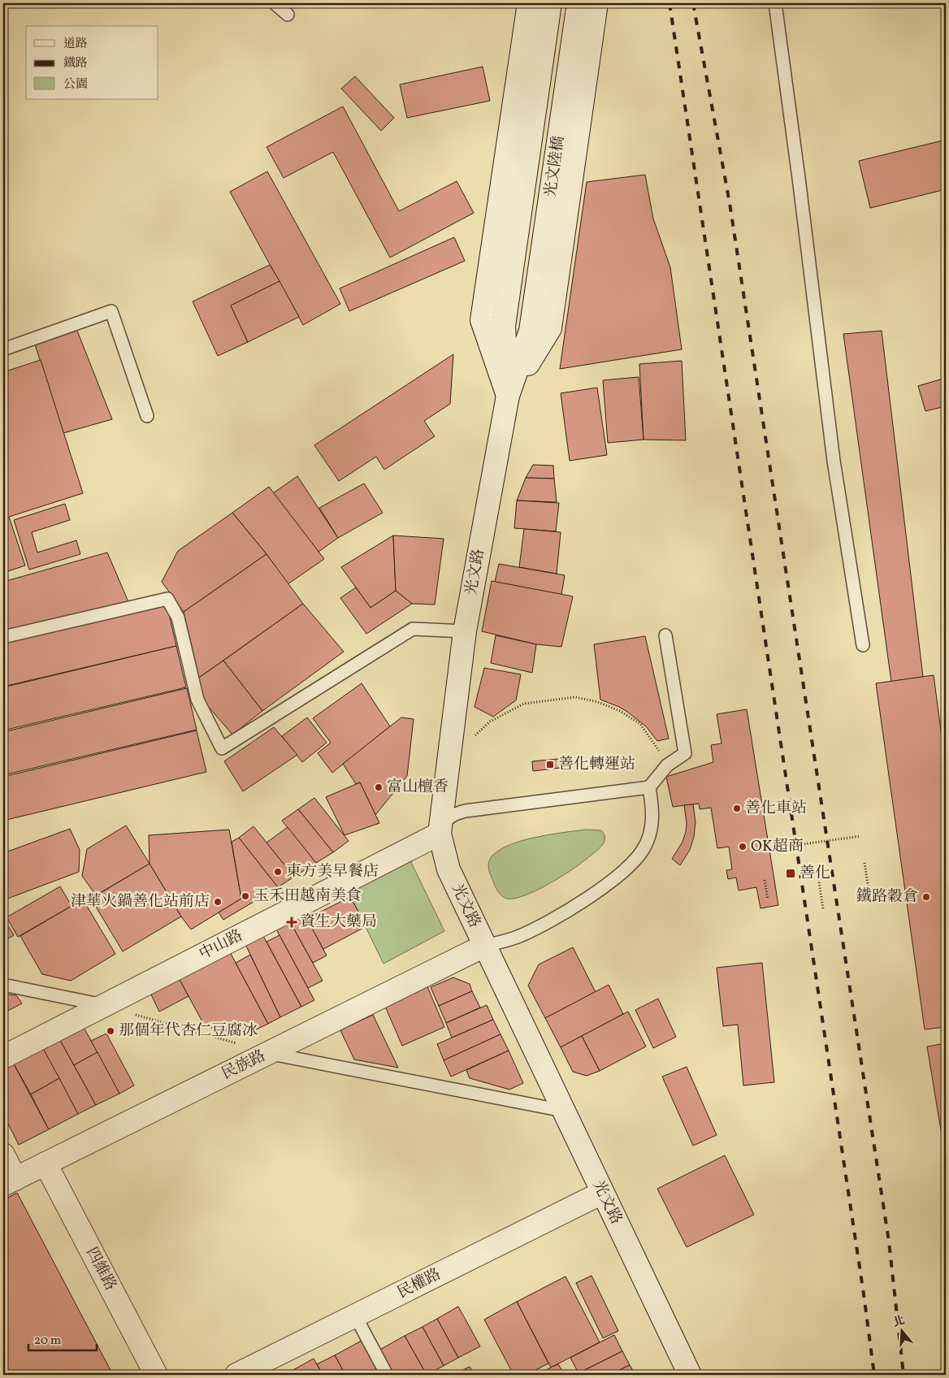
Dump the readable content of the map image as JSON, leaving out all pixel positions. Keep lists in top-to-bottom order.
{
  "streets": {
    "street": [
      "光文陸橋",
      "光文路",
      "中山路",
      "民族路",
      "四維路",
      "民權路"
    ]
  },
  "crossings": [
    ["光文陸橋", "光文路"],
    ["光文路", "中山路"],
    ["光文路", "民族路"],
    ["光文路", "民權路"],
    ["民族路", "四維路"]
  ],
  "places": {
    "transit": ["善化轉運站", "善化"],
    "other": [
      "富山檀香",
      "善化車站",
      "OK超商",
      "東方美早餐店",
      "玉禾田越南美食",
      "鐵路穀倉",
      "津華火鍋善化站前店",
      "那個年代杏仁豆腐冰"
    ],
    "health": ["資生大藥局"]
  },
  "legend": ["道路", "鐵路", "公園"],
  "scale_bar": "20 m",
  "north": "top"
}
